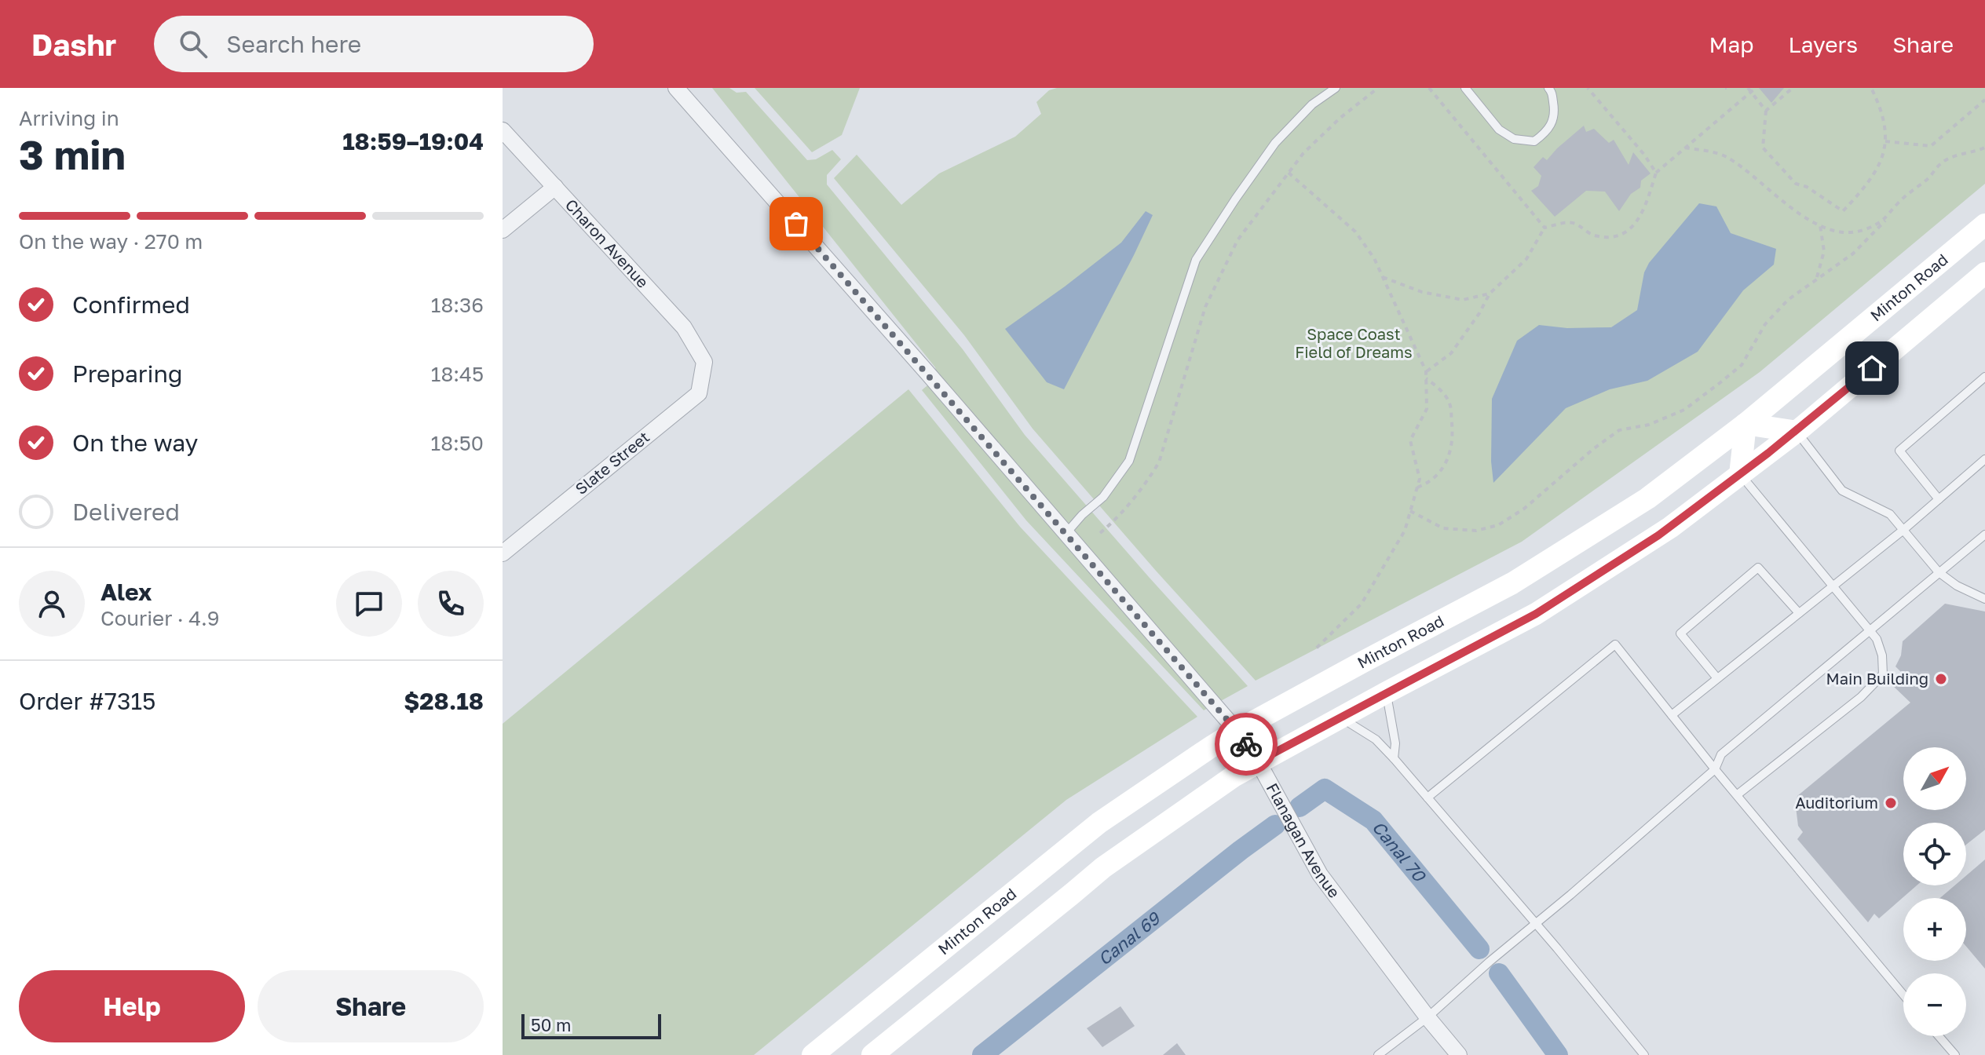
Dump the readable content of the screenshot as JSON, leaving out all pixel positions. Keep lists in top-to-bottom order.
{
  "streets": {
    "main road": ["Minton Road"],
    "street": ["Charon Avenue", "Slate Street", "Flanagan Avenue"]
  },
  "crossings": [
    ["Charon Avenue", "Slate Street"],
    ["Minton Road", "Flanagan Avenue"]
  ],
  "water": ["Canal 70", "Canal 69"],
  "parks": ["Space Coast Field of Dreams"],
  "places": ["Main Building", "Auditorium"],
  "scale_bar": "50 m",
  "north": "top right",
  "page": {
    "header": "Dashr",
    "search": "Search here",
    "nav": ["Map", "Layers", "Share"],
    "heading": ["3 min", "Arriving in", "18:59–19:04"],
    "panel": [
      "Alex",
      "Courier · 4.9",
      "Order #7315",
      "$28.18"
    ],
    "bar": "On the way · 270 m",
    "list": [
      ["Confirmed", "18:36"],
      ["Preparing", "18:45"],
      ["On the way", "18:50"],
      "Delivered"
    ],
    "map_buttons": ["+", "−"],
    "buttons": ["Help", "Share"],
    "scale": "50 m"
  }
}
